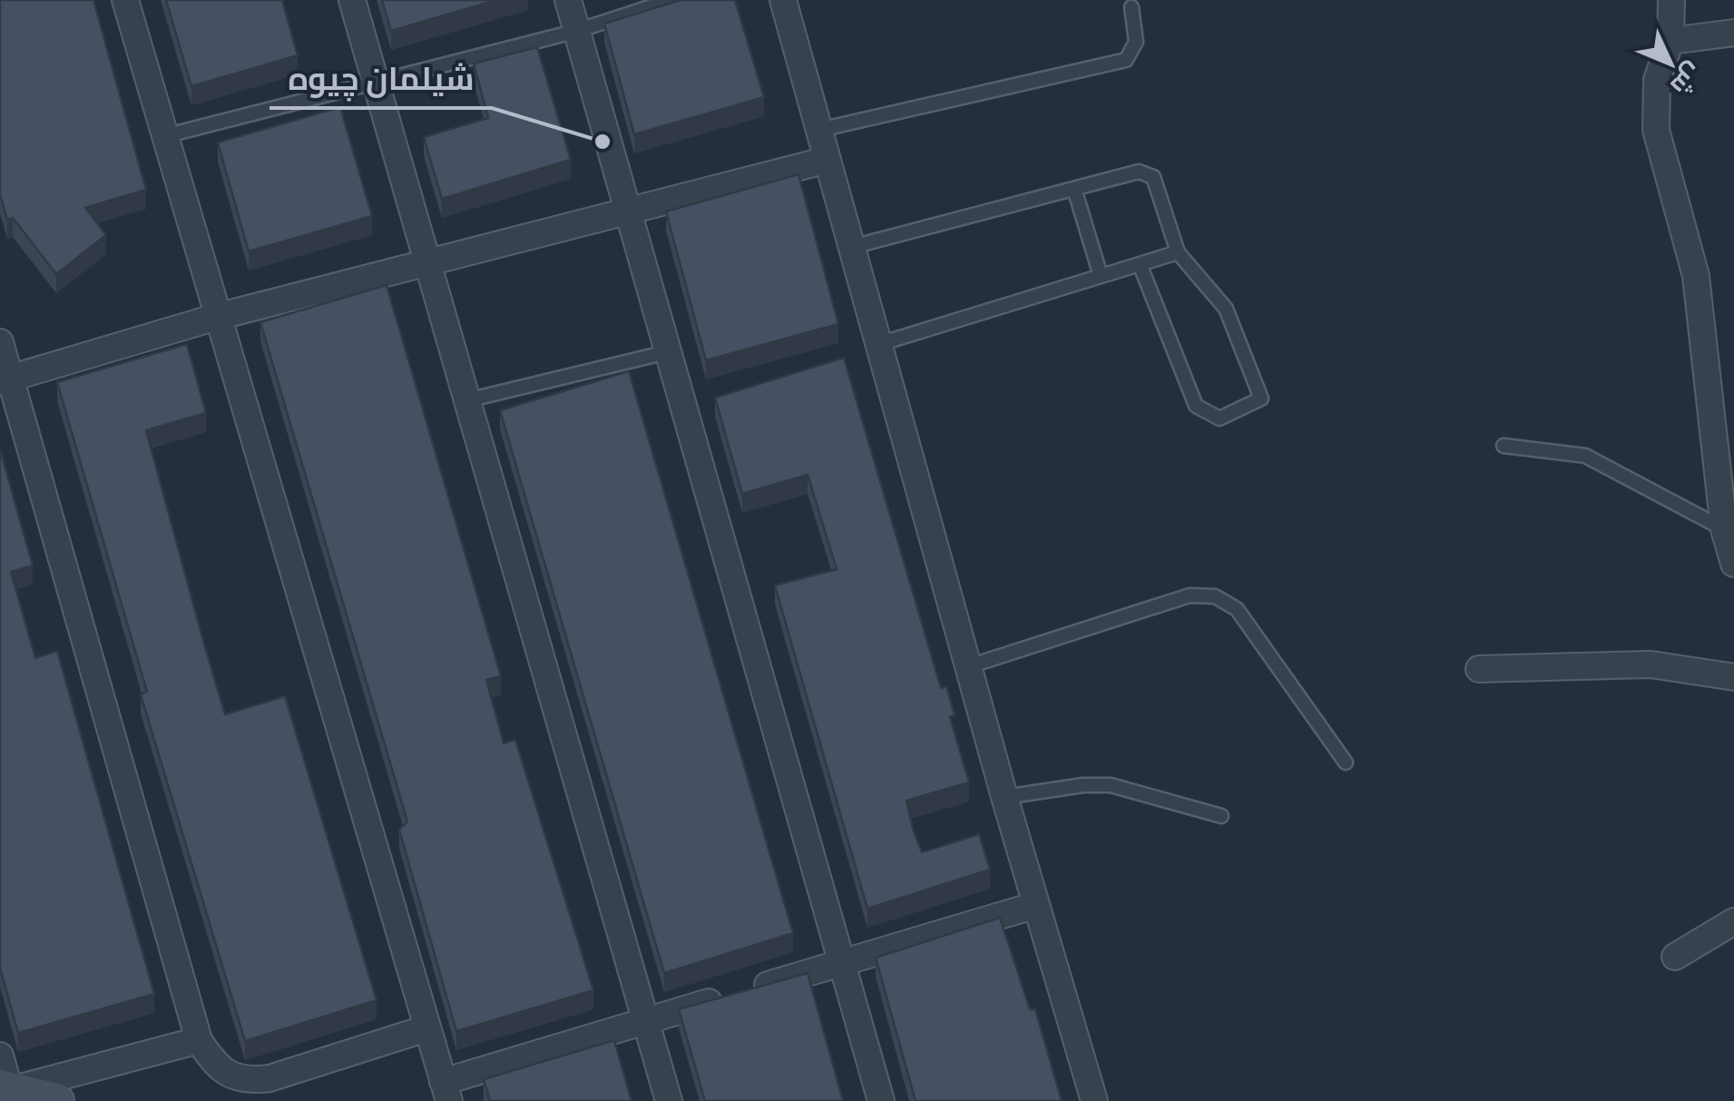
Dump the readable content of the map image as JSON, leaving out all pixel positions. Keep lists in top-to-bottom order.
{
  "places": ["شيلمان چیوه"],
  "north": "bottom right"
}
